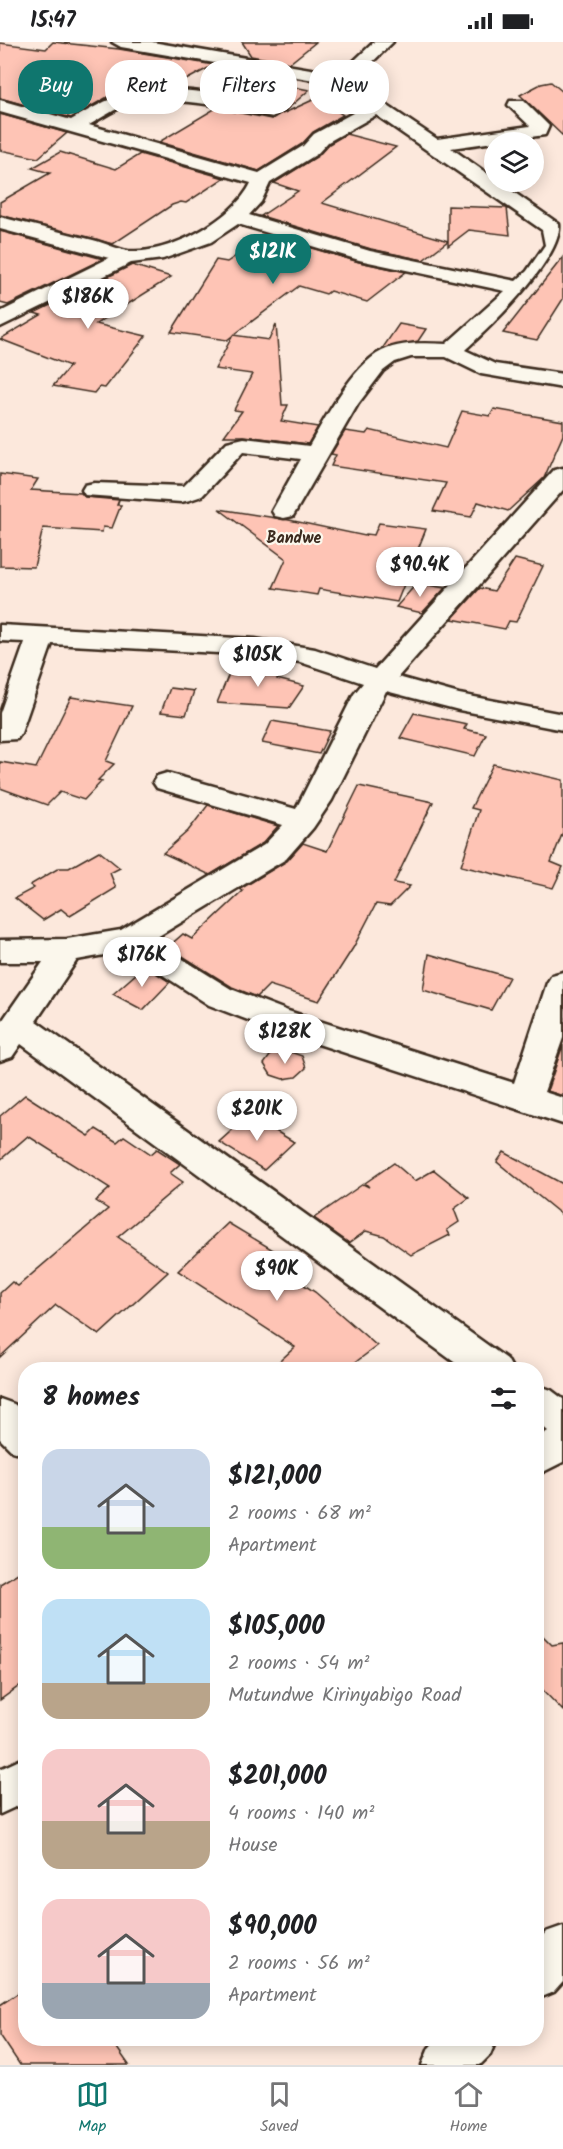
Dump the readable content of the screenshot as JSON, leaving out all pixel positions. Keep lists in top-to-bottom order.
{
  "districts": ["Bandwe"],
  "page": {
    "status": "15:47",
    "chip": [
      "Buy",
      "Rent",
      "Filters",
      "New"
    ],
    "price": [
      "$121K",
      "$186K",
      "$90.4K",
      "$105K",
      "$176K",
      "$128K",
      "$201K",
      "$90K"
    ],
    "heading": "8 homes",
    "list": [
      {
        "name": "$121,000",
        "note": "2 rooms · 68 m² · Apartment"
      },
      {
        "name": "$105,000",
        "note": "2 rooms · 54 m² · Mutundwe Kirinyabigo Road"
      },
      {
        "name": "$201,000",
        "note": "4 rooms · 140 m² · House"
      },
      {
        "name": "$90,000",
        "note": "2 rooms · 56 m² · Apartment"
      }
    ],
    "tabs": ["Map", "Saved", "Home"]
  }
}
